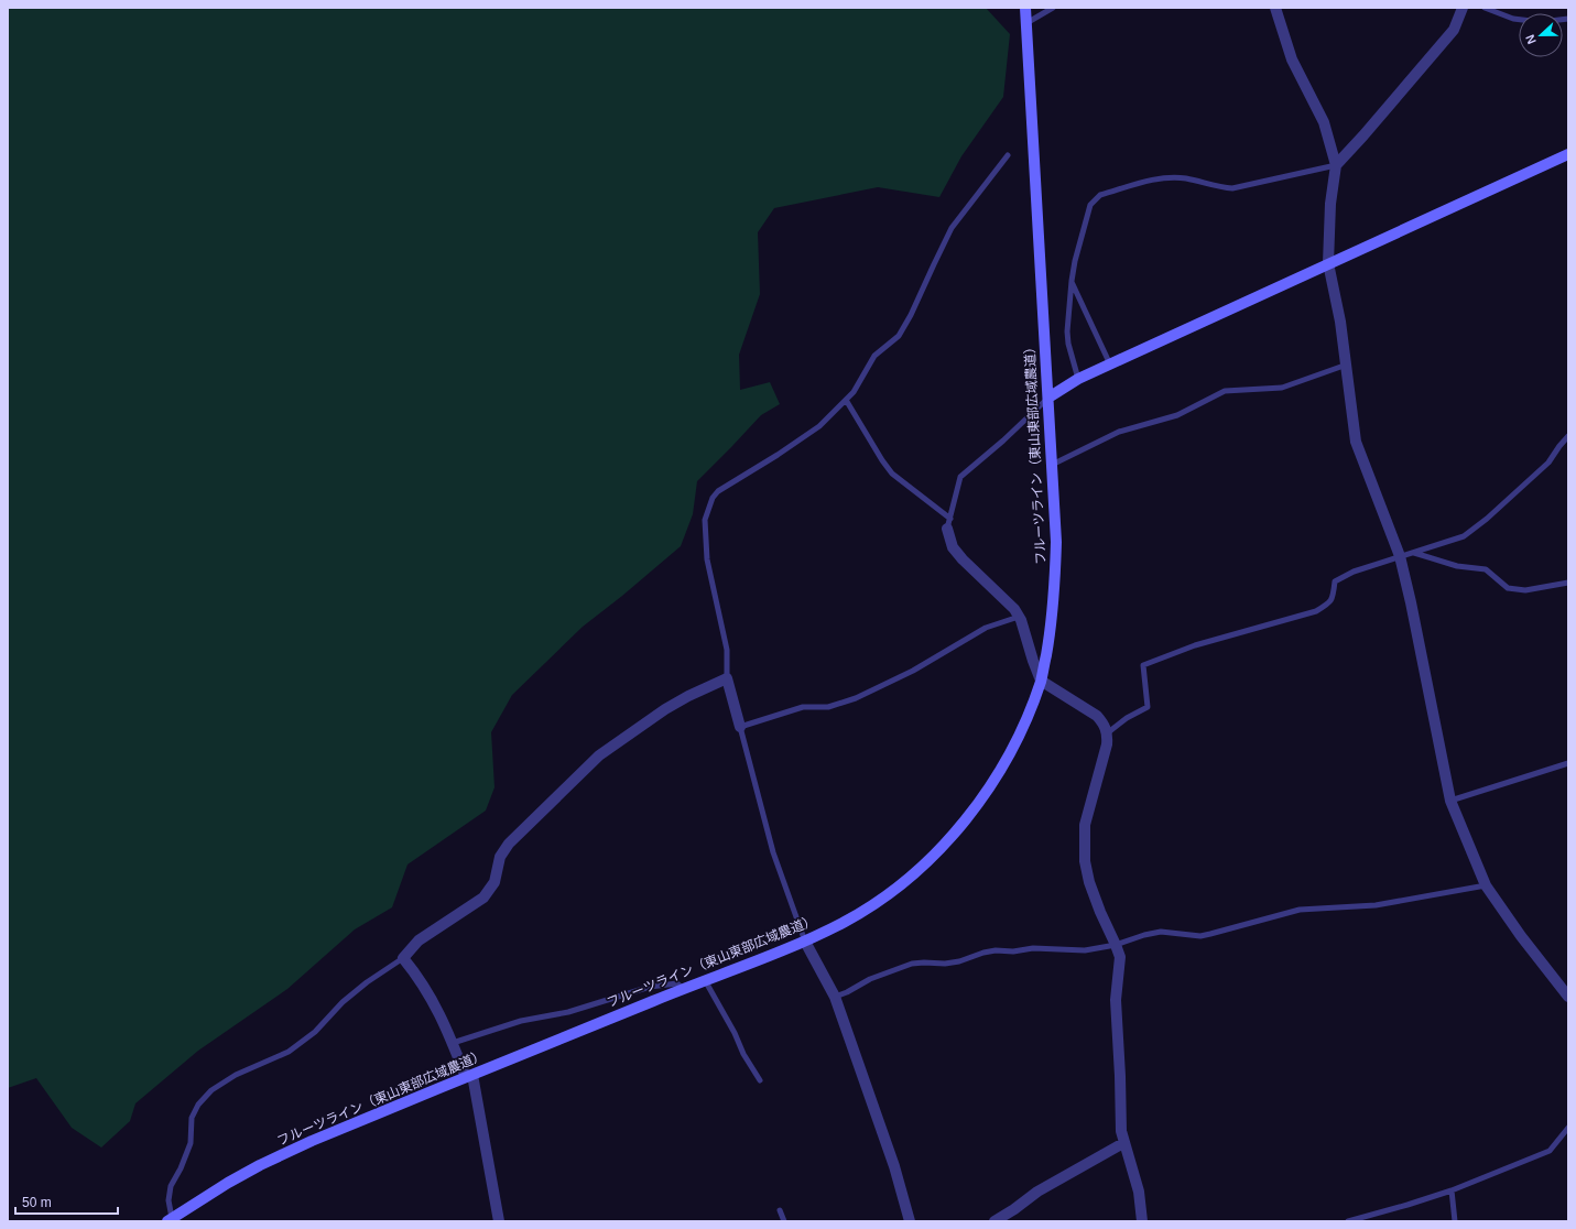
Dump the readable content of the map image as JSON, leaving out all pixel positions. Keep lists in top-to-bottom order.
{
  "streets": {
    "street": ["フルーツライン（東山東部広域農道）"]
  },
  "scale_bar": "50 m",
  "north": "left"
}
